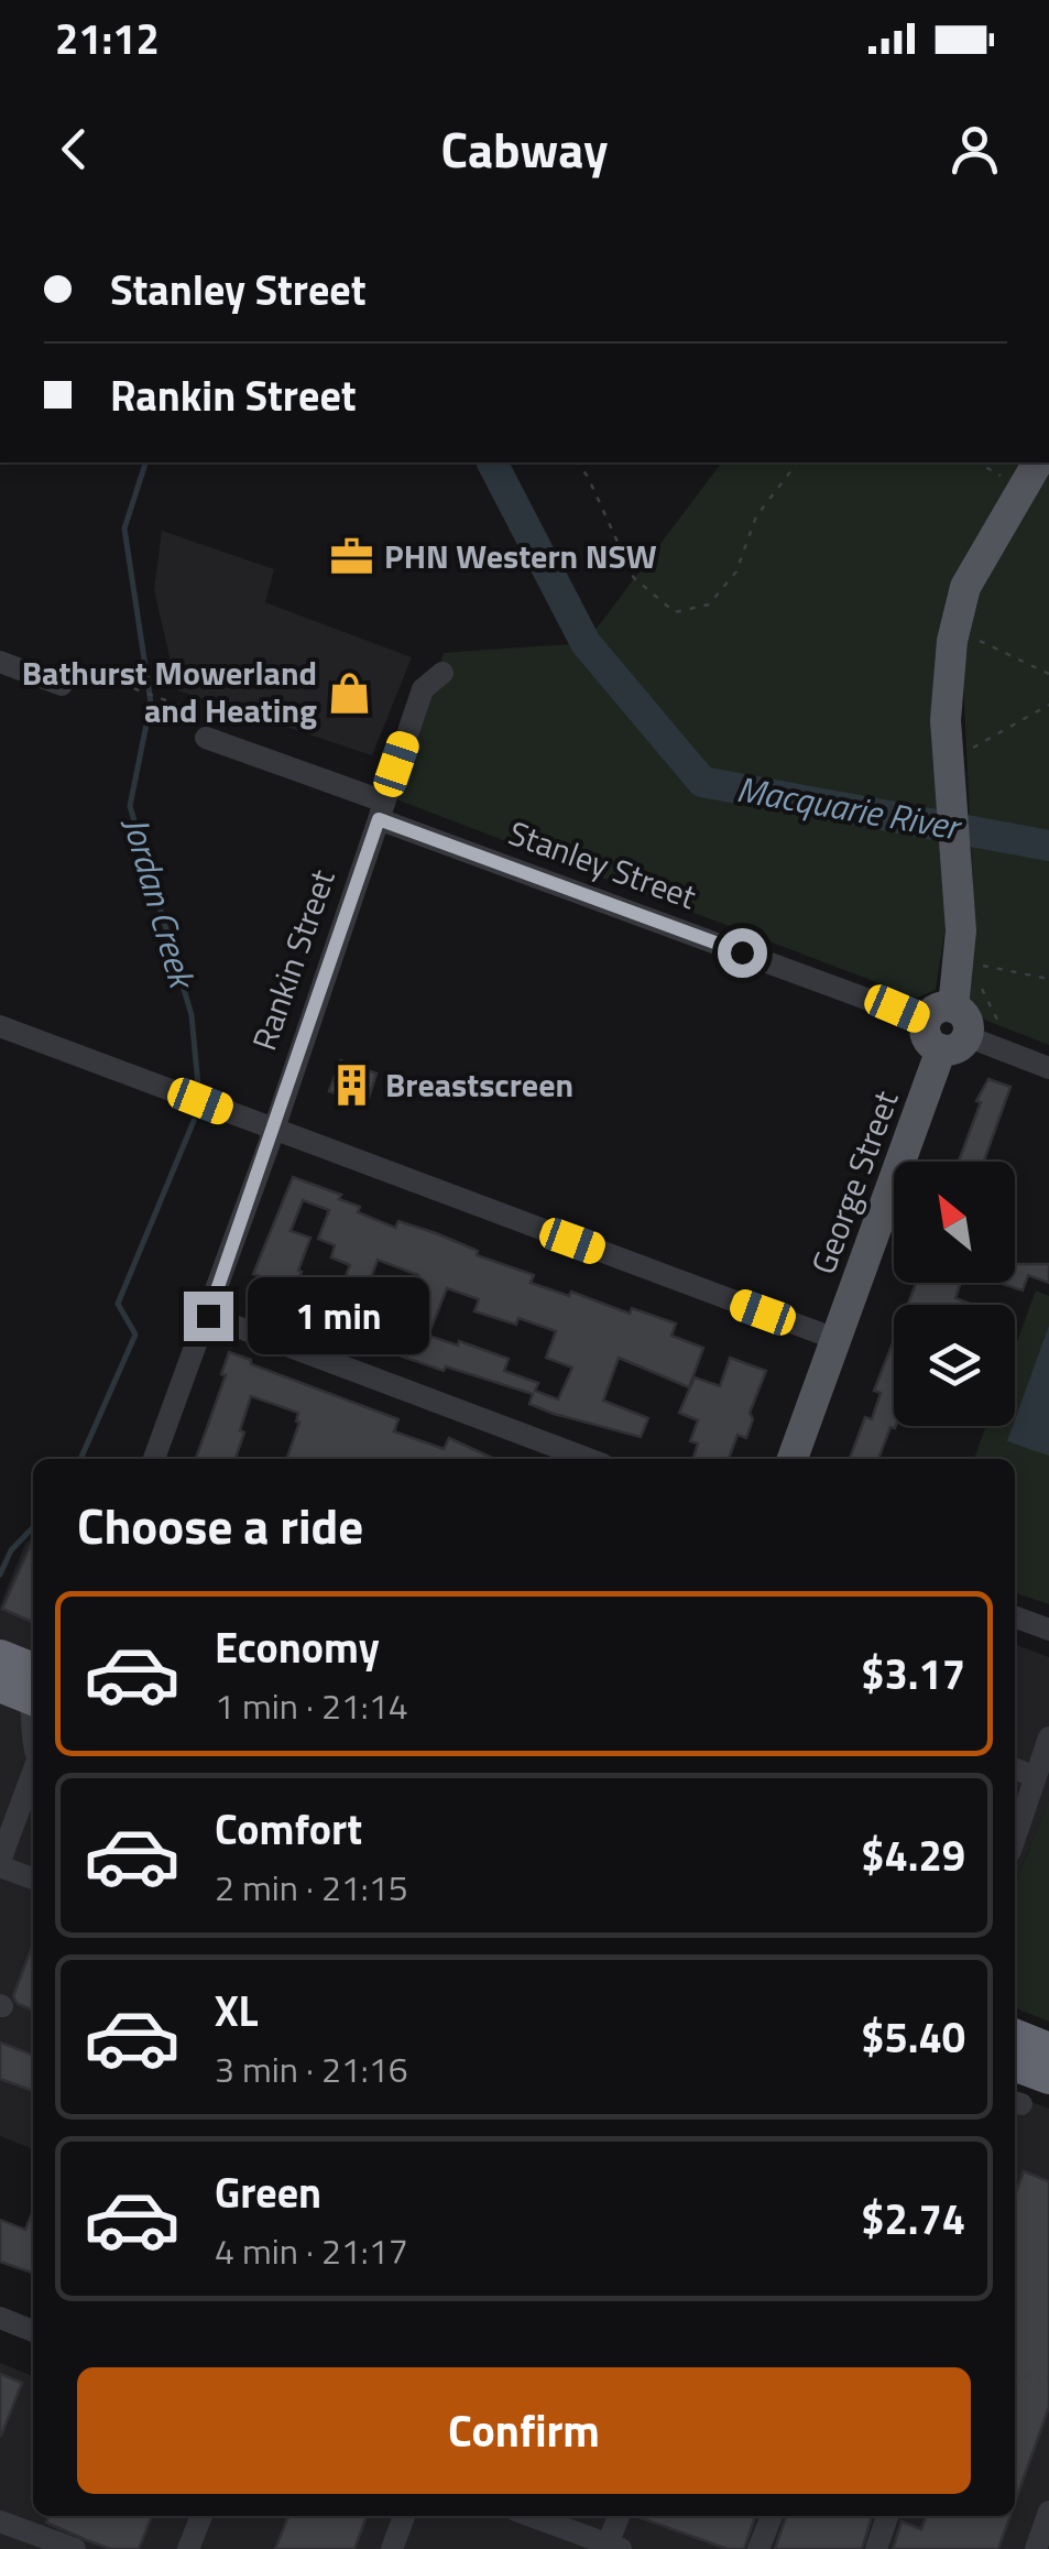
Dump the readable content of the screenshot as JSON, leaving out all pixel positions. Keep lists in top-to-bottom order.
{
  "streets": {
    "main road": ["George Street"],
    "street": ["Stanley Street", "Rankin Street"]
  },
  "crossings": [
    ["Stanley Street", "Rankin Street"]
  ],
  "water": ["Macquarie River", "Jordan Creek"],
  "places": {
    "office": ["PHN Western NSW"],
    "shop": ["Bathurst Mowerland and Heating"],
    "building": ["Breastscreen"]
  },
  "north": "top left",
  "page": {
    "status": "21:12",
    "header": "Cabway",
    "banner": ["Stanley Street", "Rankin Street"],
    "bubble": "1 min",
    "heading": "Choose a ride",
    "list": [
      {
        "name": "Economy",
        "note": "1 min · 21:14",
        "value": "$3.17"
      },
      {
        "name": "Comfort",
        "note": "2 min · 21:15",
        "value": "$4.29"
      },
      {
        "name": "XL",
        "note": "3 min · 21:16",
        "value": "$5.40"
      },
      {
        "name": "Green",
        "note": "4 min · 21:17",
        "value": "$2.74"
      }
    ],
    "buttons": "Confirm"
  }
}
